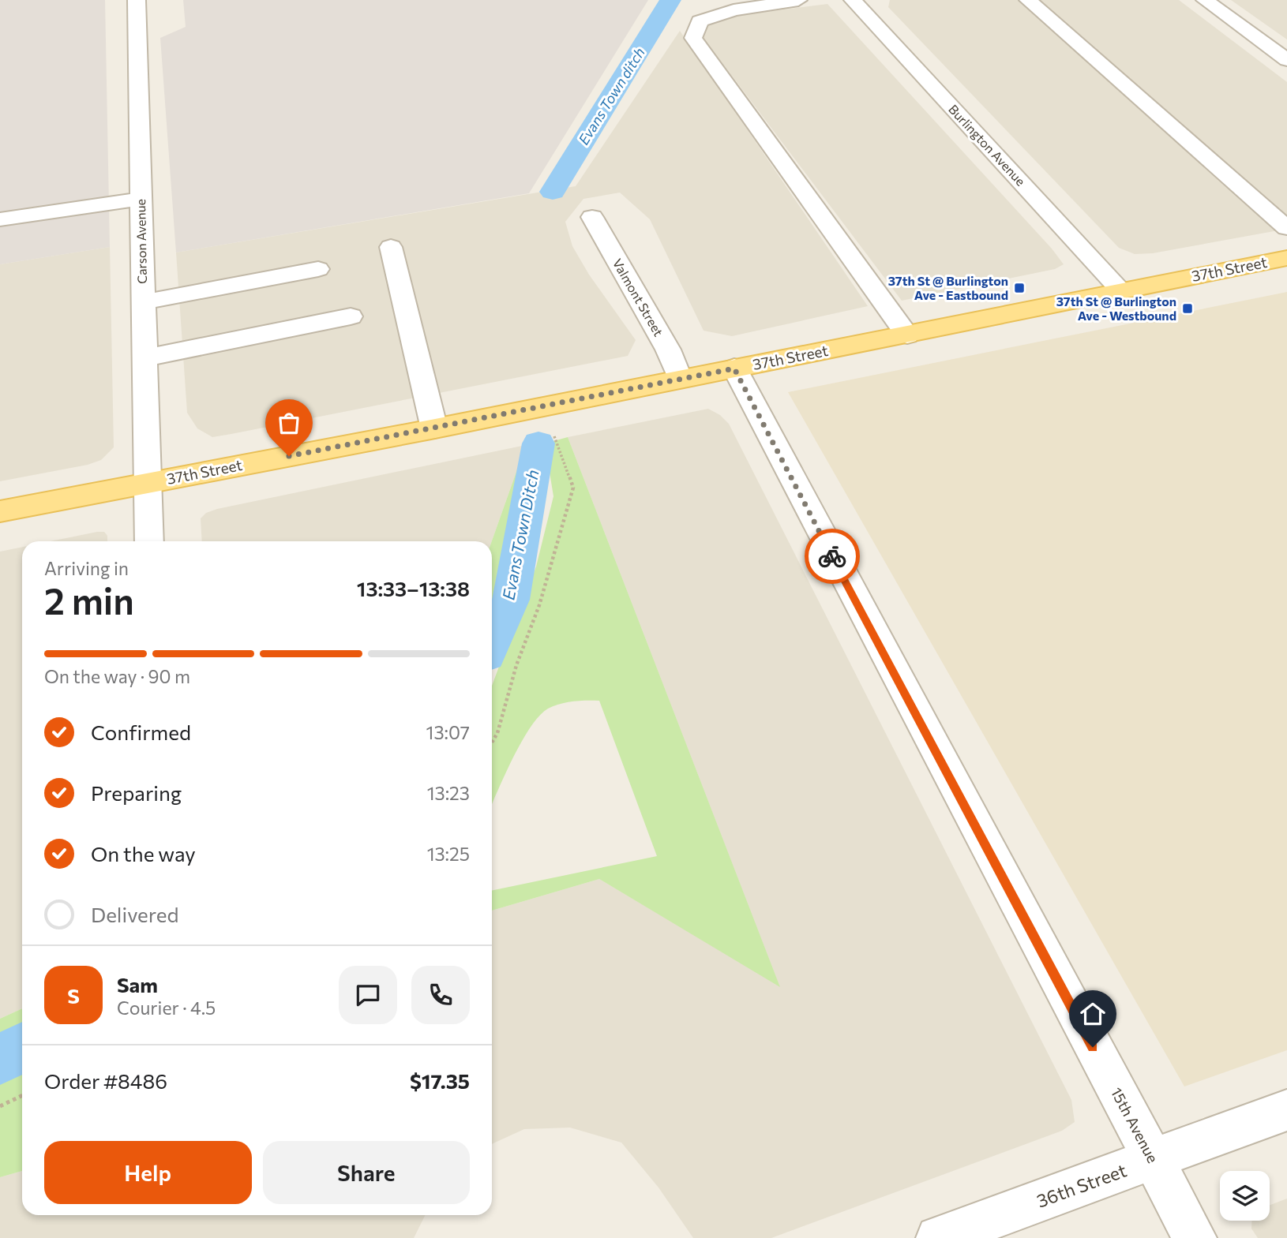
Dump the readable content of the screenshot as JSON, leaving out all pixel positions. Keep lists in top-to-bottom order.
{
  "streets": {
    "main road": ["37th Street"],
    "street": [
      "Burlington Avenue",
      "Carson Avenue",
      "Valmont Street",
      "15th Avenue",
      "36th Street"
    ]
  },
  "crossings": [
    ["Burlington Avenue", "37th Street"],
    ["Carson Avenue", "37th Street"],
    ["37th Street", "Valmont Street"],
    ["37th Street", "15th Avenue"],
    ["15th Avenue", "36th Street"]
  ],
  "water": ["Evans Town ditch", "Evans Town Ditch"],
  "places": {
    "transit": ["37th St @ Burlington Ave - Eastbound", "37th St @ Burlington Ave - Westbound"]
  },
  "page": {
    "heading": ["2 min", "Arriving in", "13:33–13:38"],
    "panel": [
      "Sam",
      "Courier · 4.5",
      "Order #8486",
      "$17.35"
    ],
    "bar": "On the way · 90 m",
    "list": [
      ["Confirmed", "13:07"],
      ["Preparing", "13:23"],
      ["On the way", "13:25"],
      "Delivered"
    ],
    "round": "S",
    "buttons": ["Help", "Share"]
  }
}
